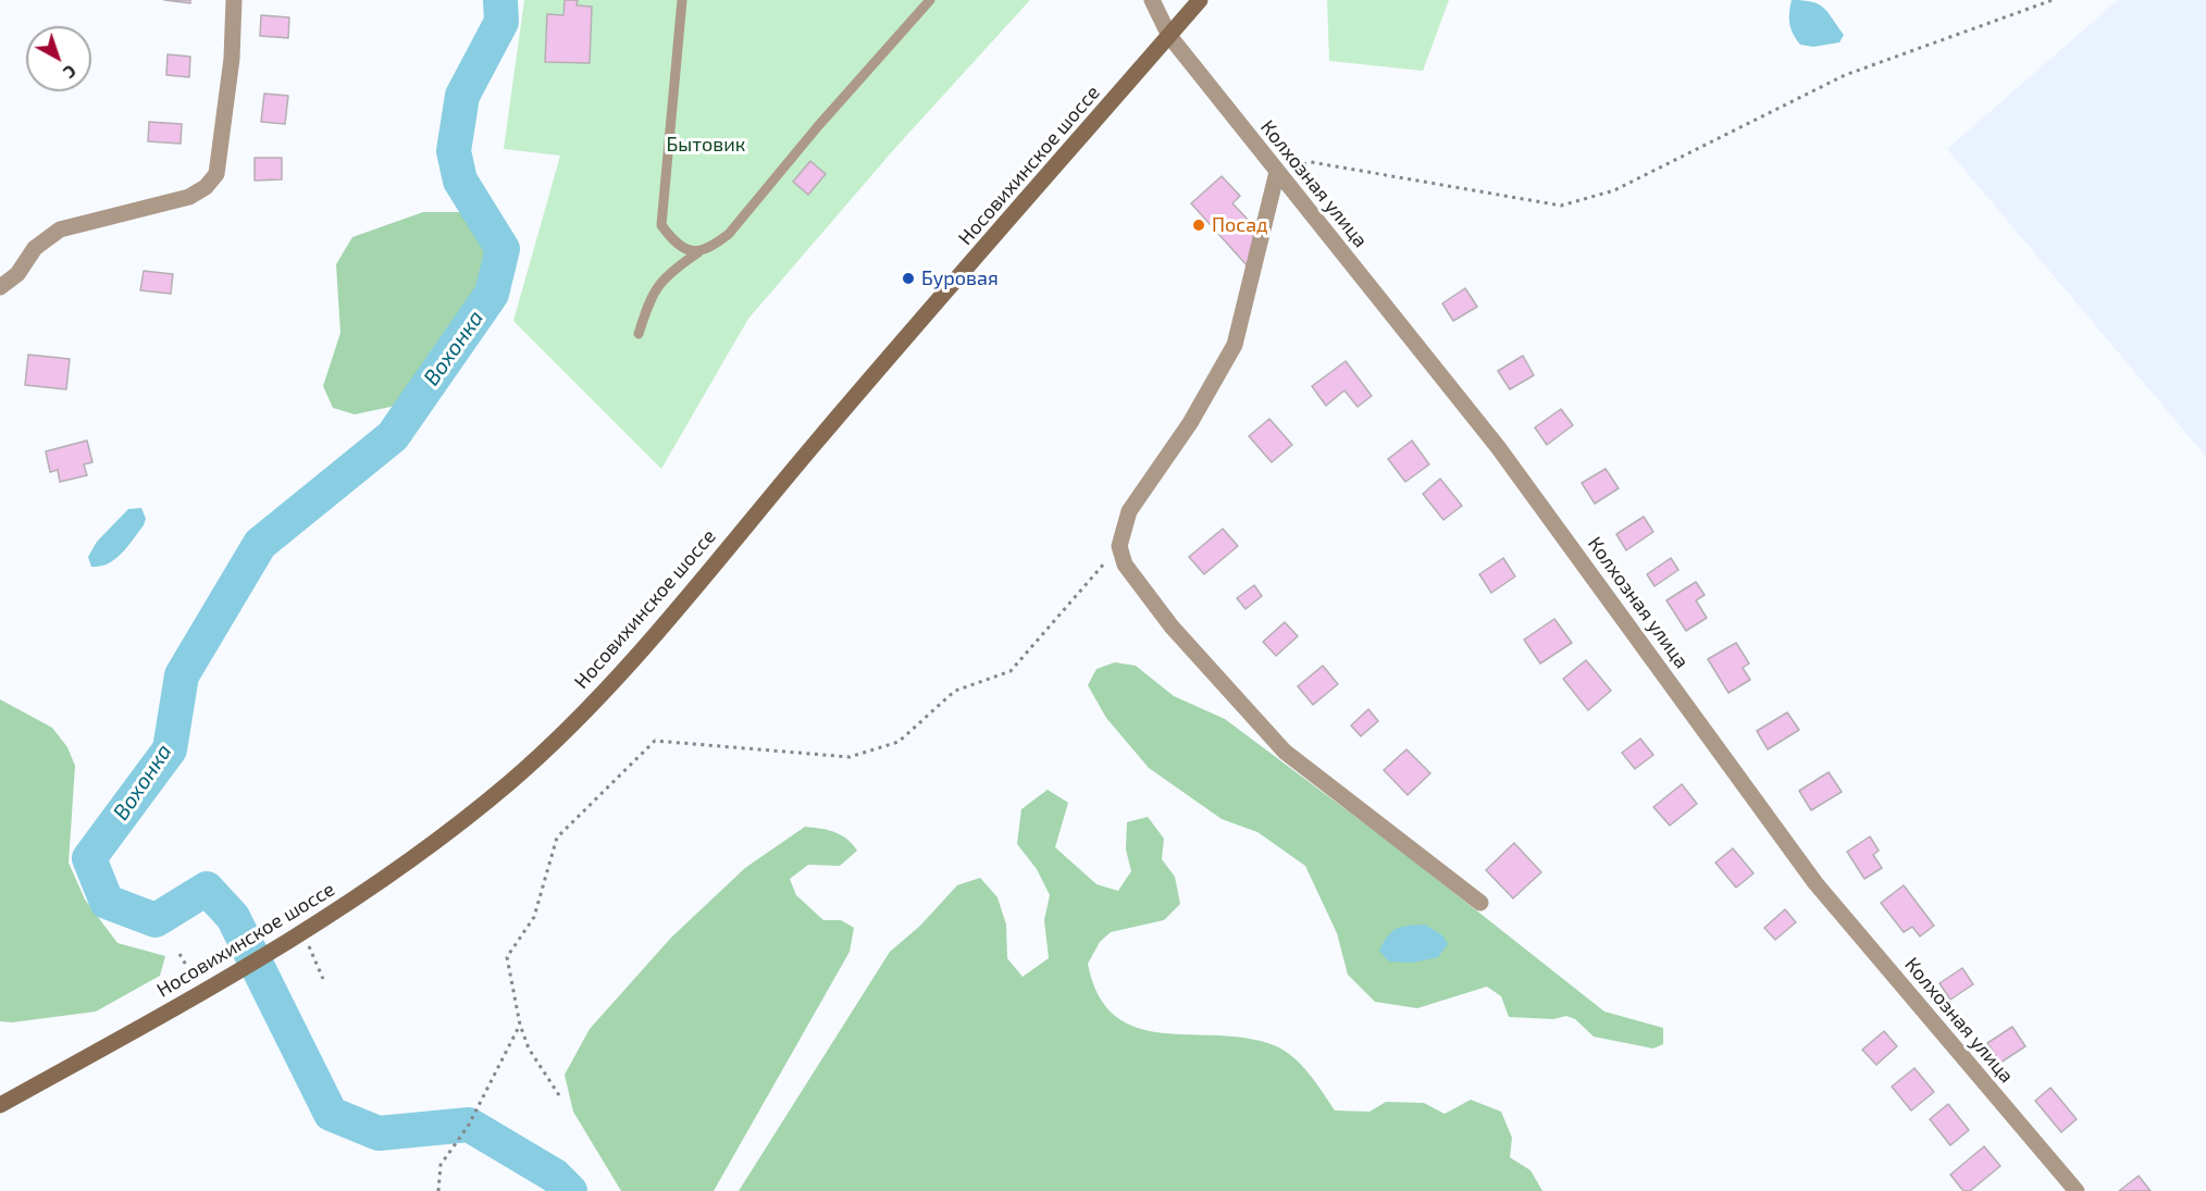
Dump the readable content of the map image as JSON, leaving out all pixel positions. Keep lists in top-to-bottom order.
{
  "streets": {
    "main road": ["Носовихинское шоссе"],
    "street": ["Колхозная улица"]
  },
  "crossings": [
    ["Носовихинское шоссе", "Колхозная улица"]
  ],
  "water": ["Вохонка"],
  "parks": ["Бытовик"],
  "places": ["Посад", "Буровая"],
  "north": "bottom right"
}
